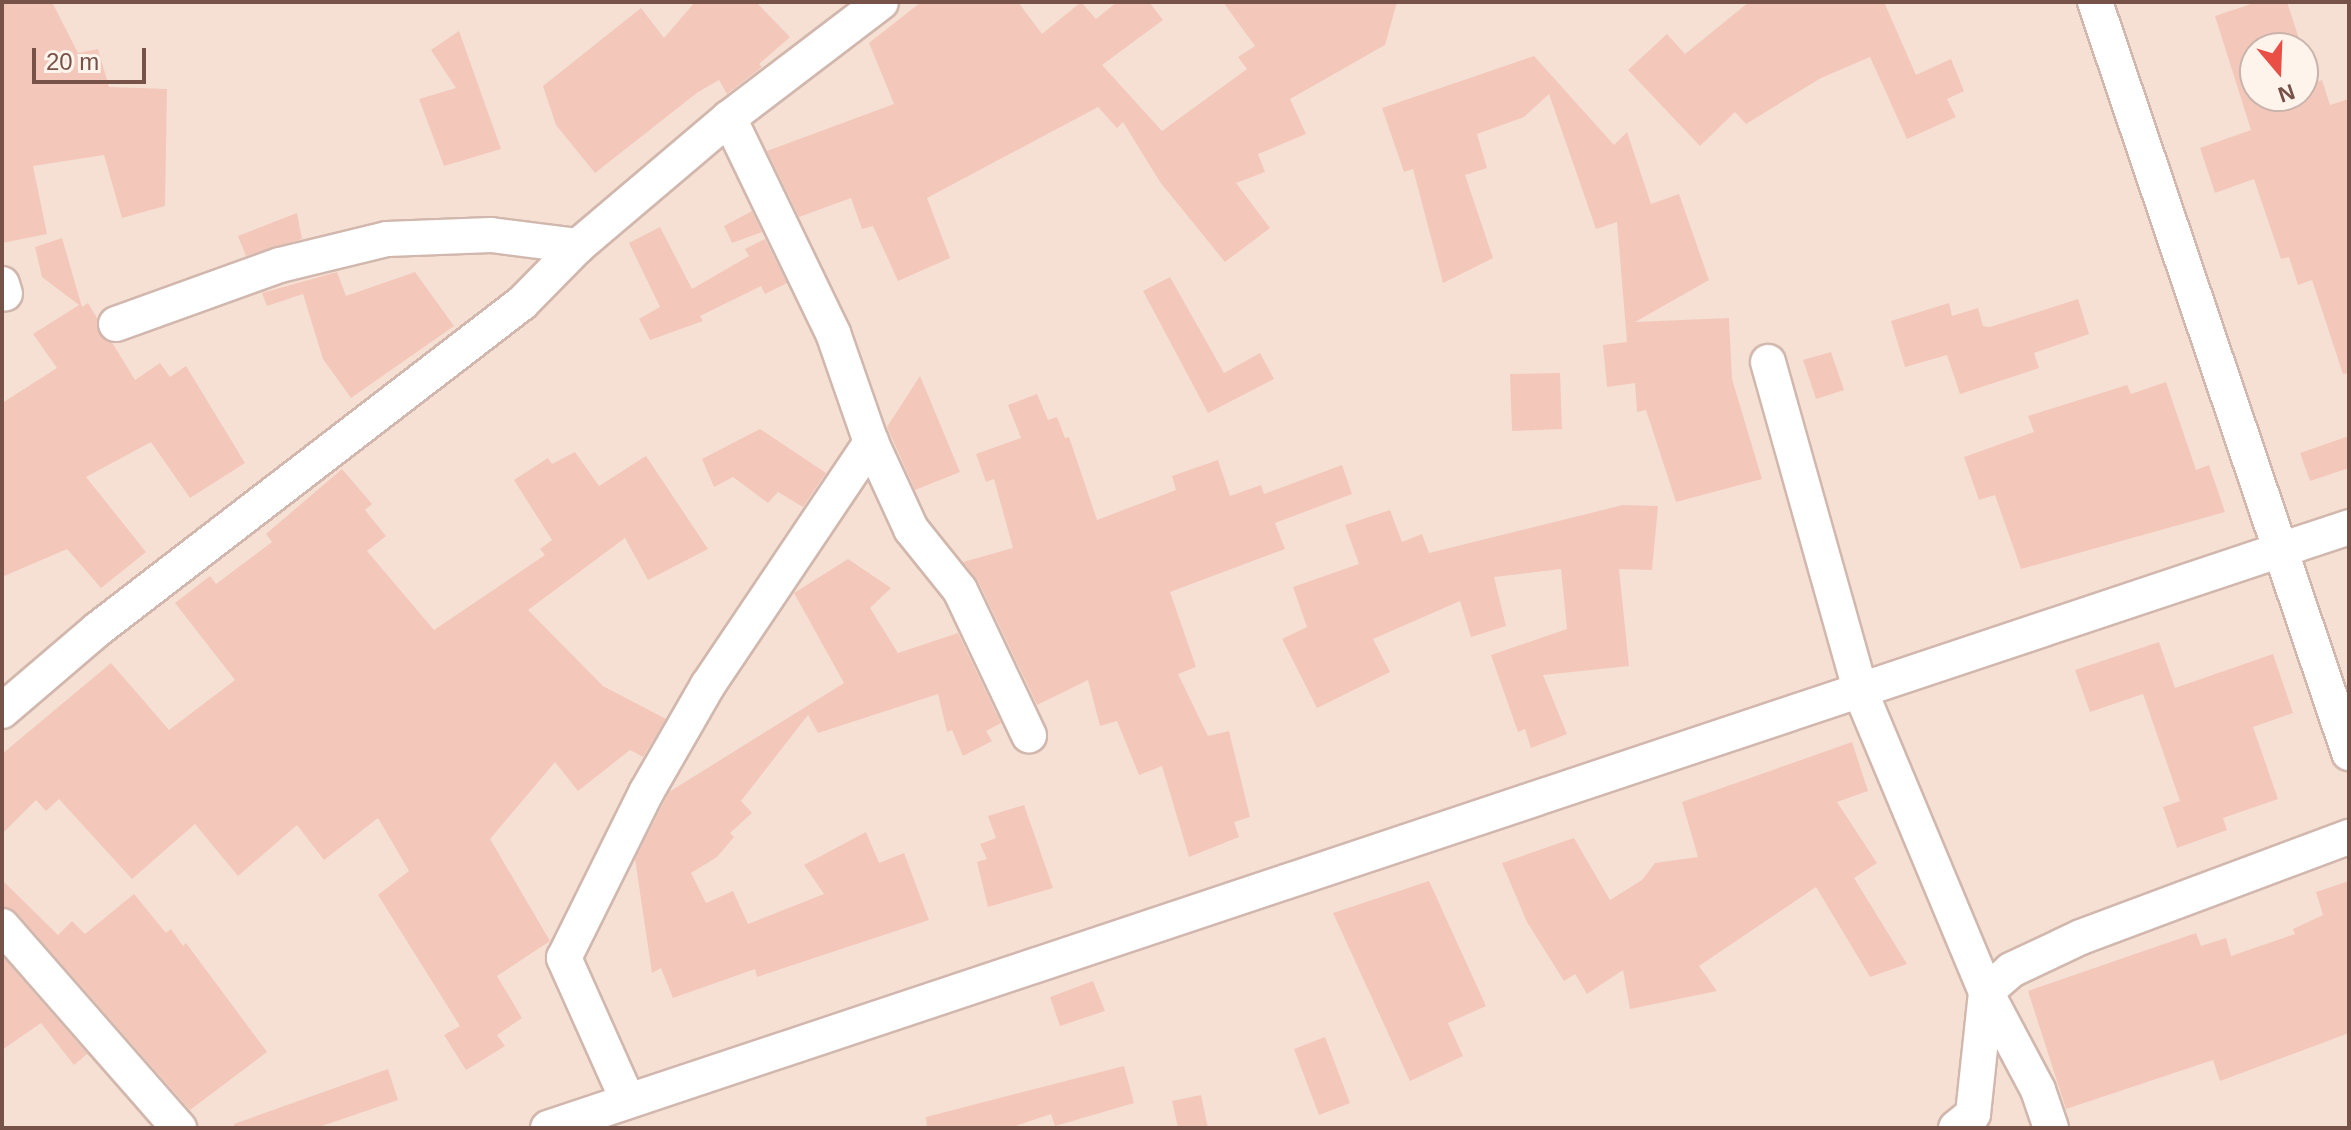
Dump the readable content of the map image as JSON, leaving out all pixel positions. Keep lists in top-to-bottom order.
{
  "scale_bar": "20 m",
  "north": "bottom"
}
